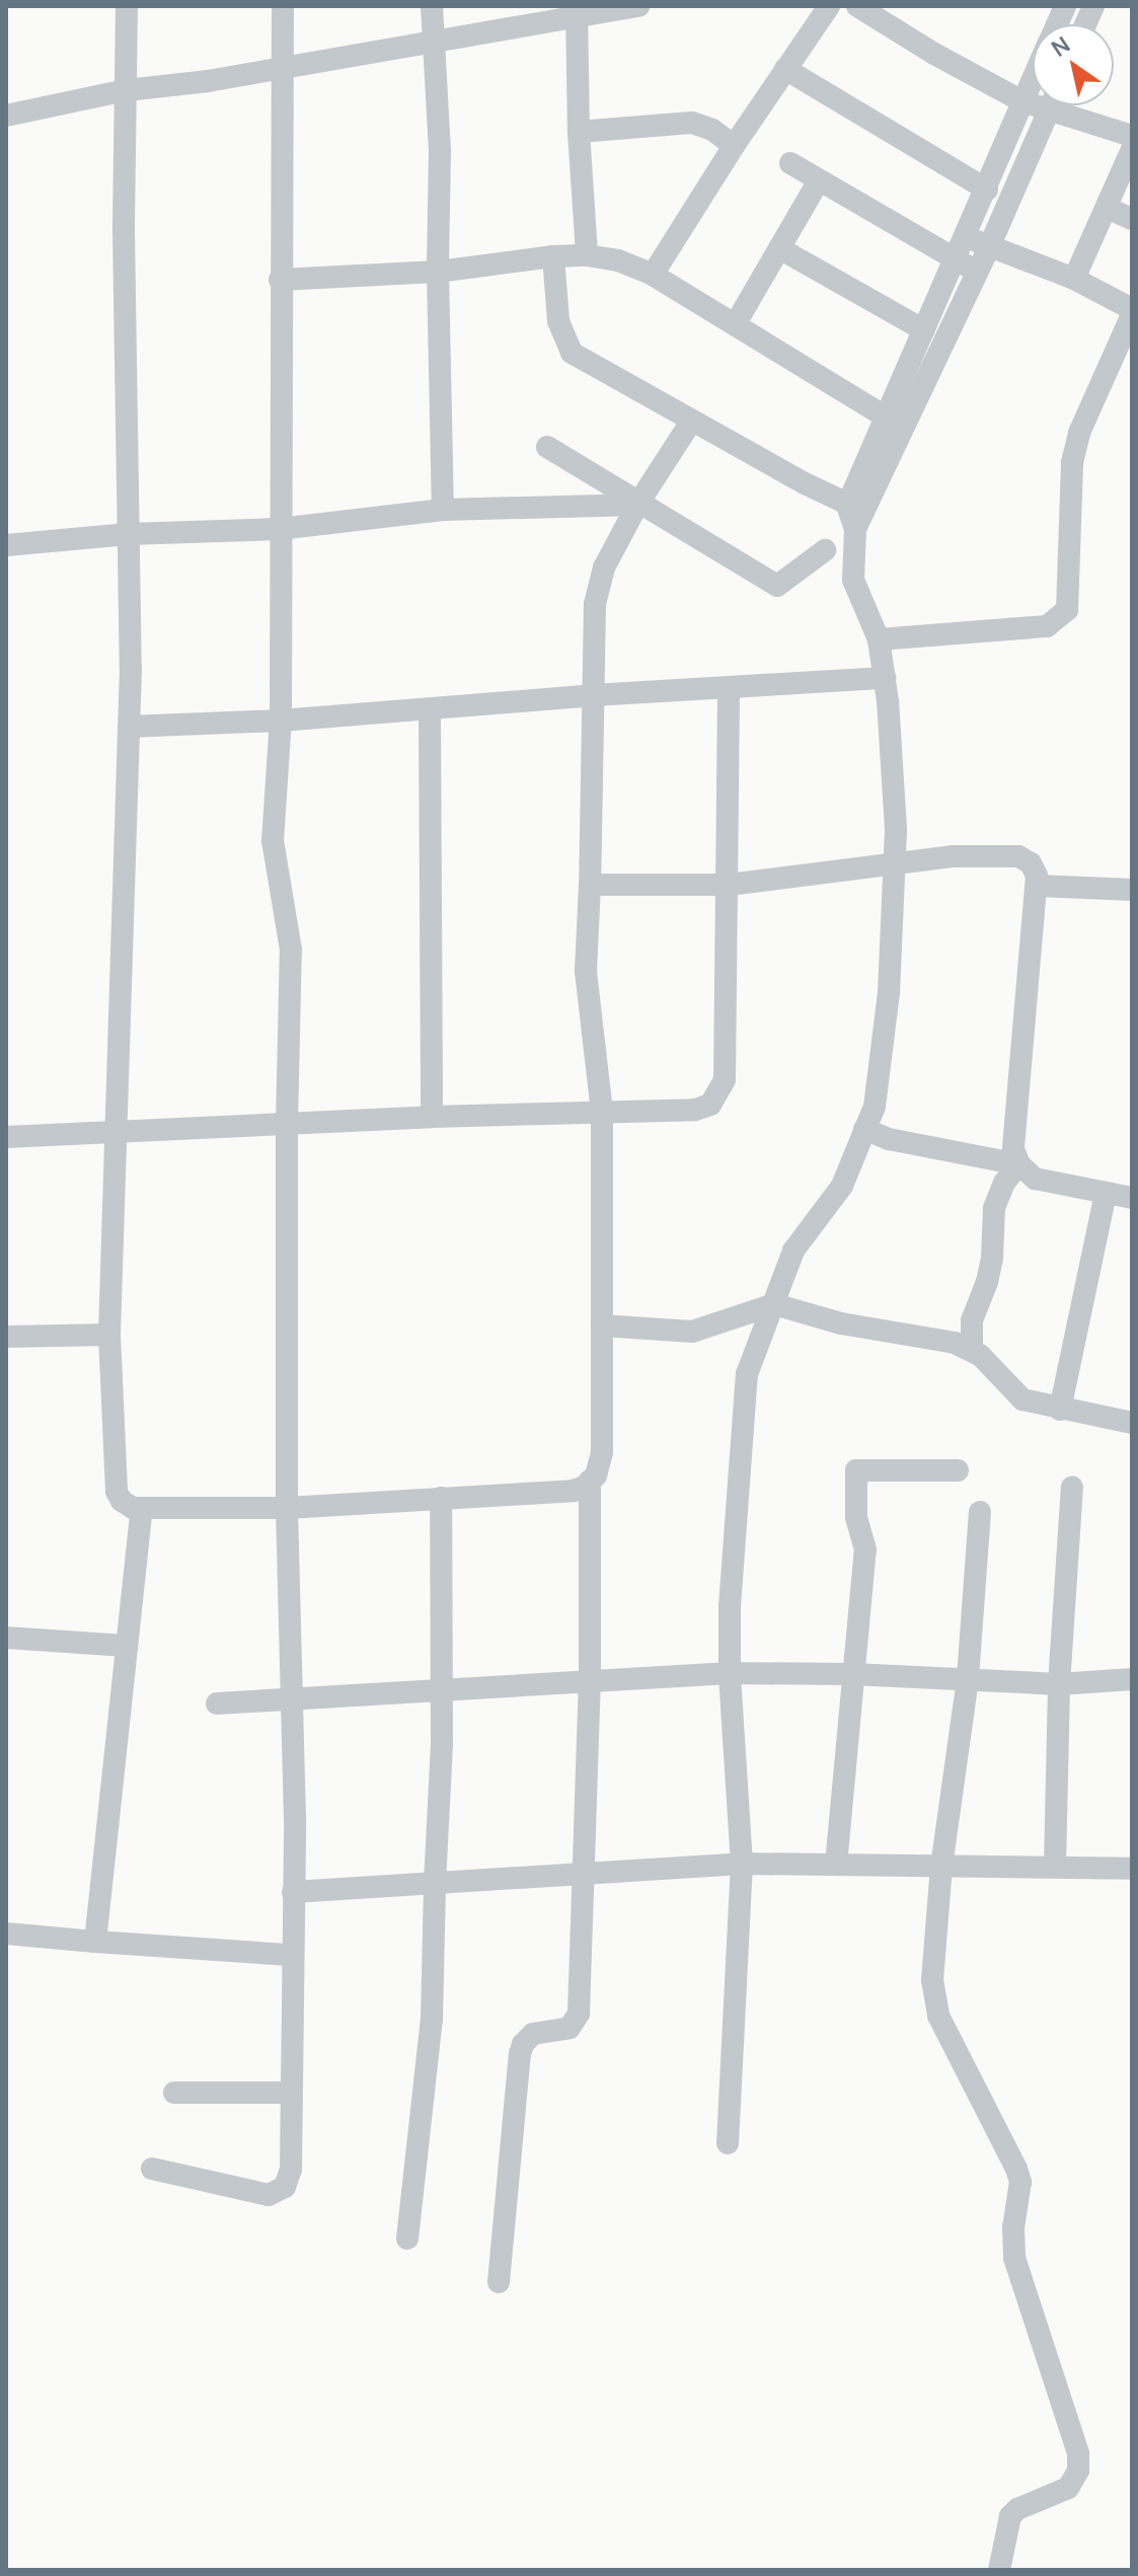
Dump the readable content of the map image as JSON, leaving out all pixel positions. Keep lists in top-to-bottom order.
{
  "north": "top left"
}
